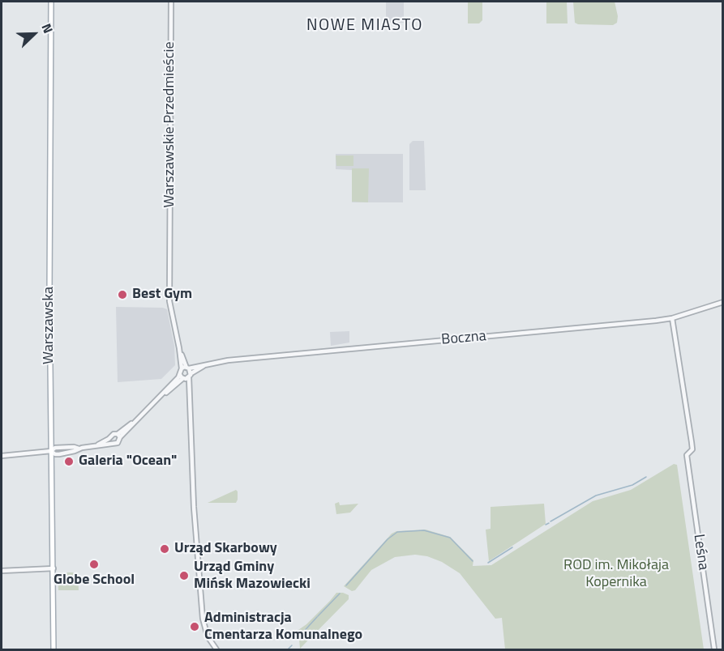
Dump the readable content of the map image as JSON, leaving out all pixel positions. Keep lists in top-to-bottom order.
{
  "streets": {
    "main road": ["Warszawska"],
    "street": ["Warszawskie Przedmieście", "Boczna", "Leśna"]
  },
  "crossings": [
    ["Boczna", "Leśna"]
  ],
  "districts": ["NOWE MIASTO"],
  "parks": ["ROD im. Mikołaja Kopernika"],
  "places": [
    "Best Gym",
    "Galeria \"Ocean\"",
    "Urząd Skarbowy",
    "Globe School",
    "Urząd Gminy Mińsk Mazowiecki",
    "Administracja Cmentarza Komunalnego"
  ],
  "north": "top right"
}
